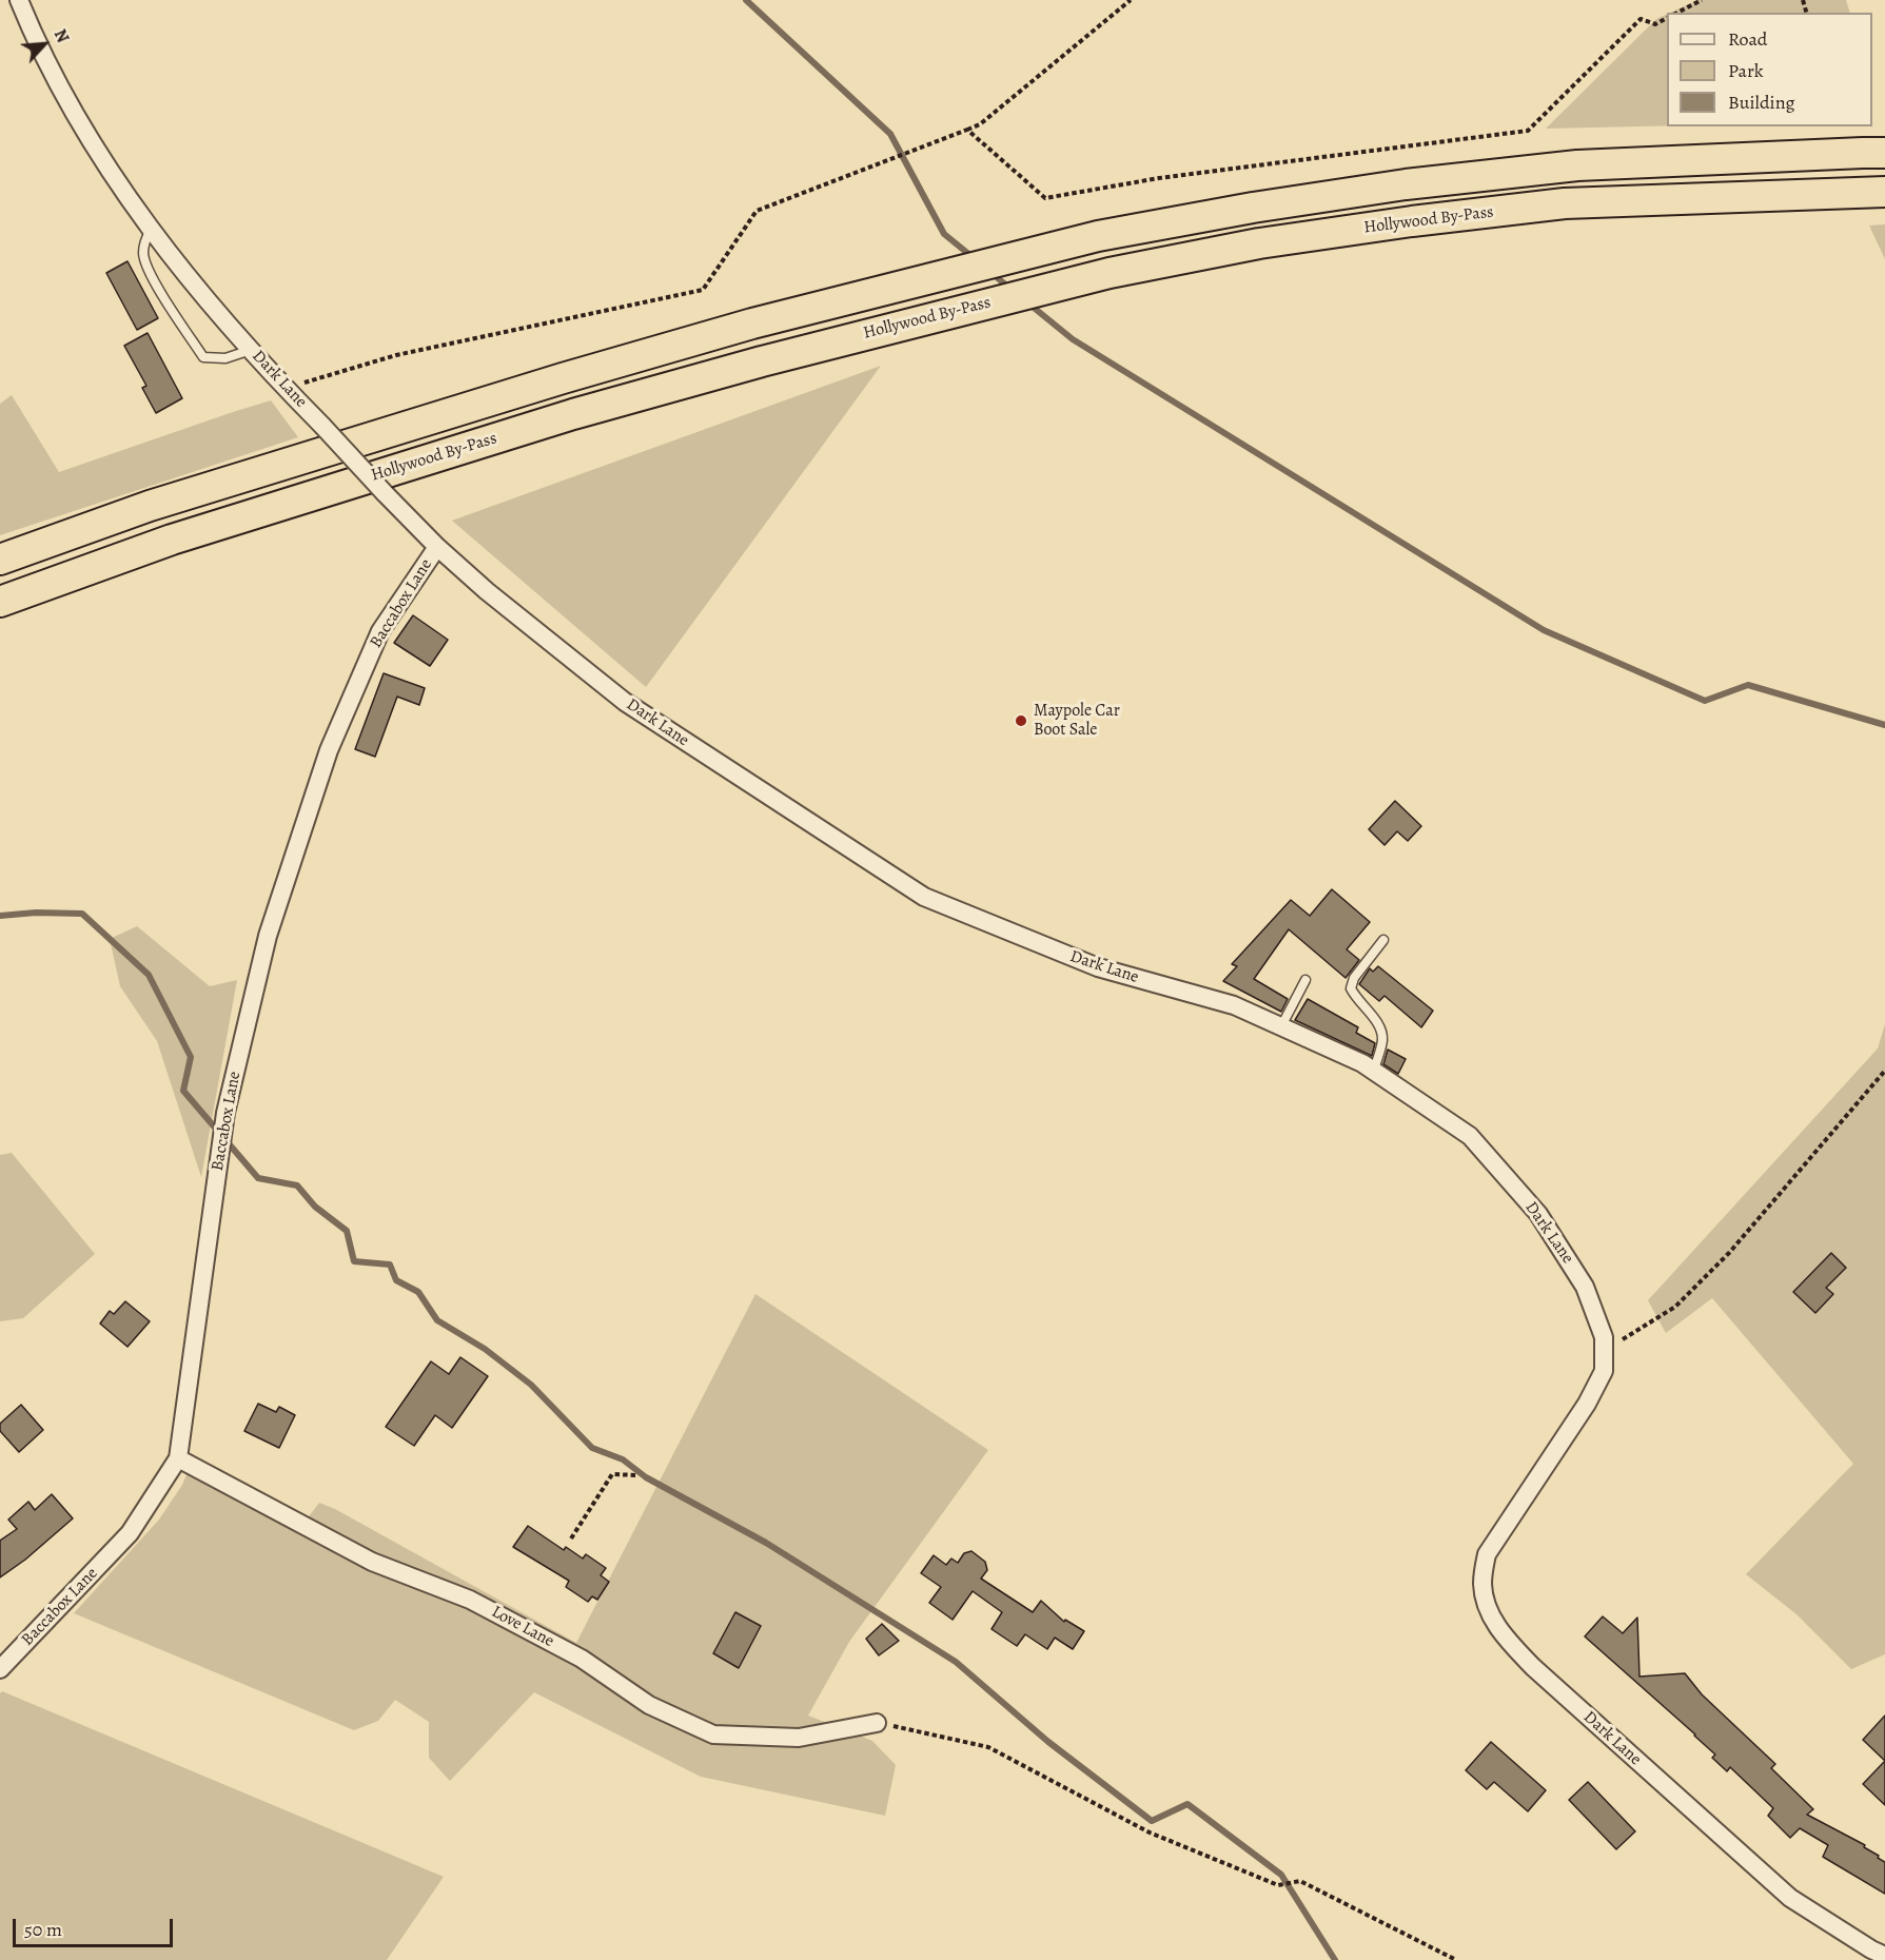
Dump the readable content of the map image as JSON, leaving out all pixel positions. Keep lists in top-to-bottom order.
{
  "streets": {
    "highway": ["Hollywood By-Pass"],
    "street": ["Dark Lane", "Baccabox Lane", "Love Lane"]
  },
  "crossings": [
    ["Dark Lane", "Baccabox Lane"],
    ["Baccabox Lane", "Love Lane"]
  ],
  "places": ["Maypole Car Boot Sale"],
  "legend": ["Road", "Park", "Building"],
  "scale_bar": "50 m",
  "north": "top right"
}
